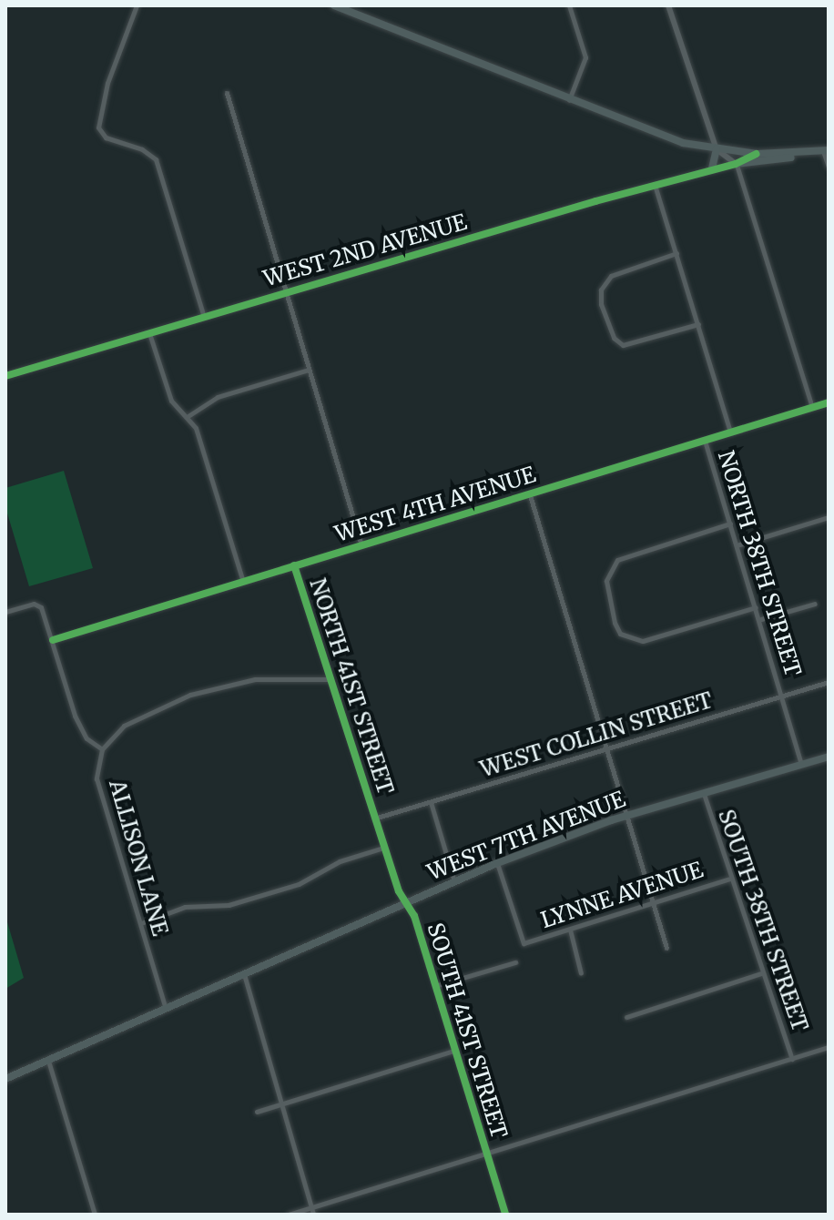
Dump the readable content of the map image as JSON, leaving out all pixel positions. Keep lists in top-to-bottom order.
{
  "streets": {
    "main road": ["WEST 7TH AVENUE"],
    "street": [
      "WEST 2ND AVENUE",
      "WEST 4TH AVENUE",
      "NORTH 38TH STREET",
      "NORTH 41ST STREET",
      "WEST COLLIN STREET",
      "ALLISON LANE",
      "LYNNE AVENUE",
      "SOUTH 38TH STREET",
      "SOUTH 41ST STREET"
    ]
  },
  "crossings": [
    ["WEST 2ND AVENUE", "NORTH 38TH STREET"],
    ["WEST 4TH AVENUE", "NORTH 38TH STREET"],
    ["WEST 4TH AVENUE", "NORTH 41ST STREET"],
    ["NORTH 38TH STREET", "WEST COLLIN STREET"],
    ["NORTH 41ST STREET", "WEST COLLIN STREET"],
    ["NORTH 41ST STREET", "SOUTH 41ST STREET"],
    ["WEST COLLIN STREET", "SOUTH 41ST STREET"],
    ["WEST 7TH AVENUE", "ALLISON LANE"],
    ["WEST 7TH AVENUE", "LYNNE AVENUE"],
    ["WEST 7TH AVENUE", "SOUTH 38TH STREET"],
    ["WEST 7TH AVENUE", "SOUTH 41ST STREET"],
    ["LYNNE AVENUE", "SOUTH 38TH STREET"]
  ]
}
